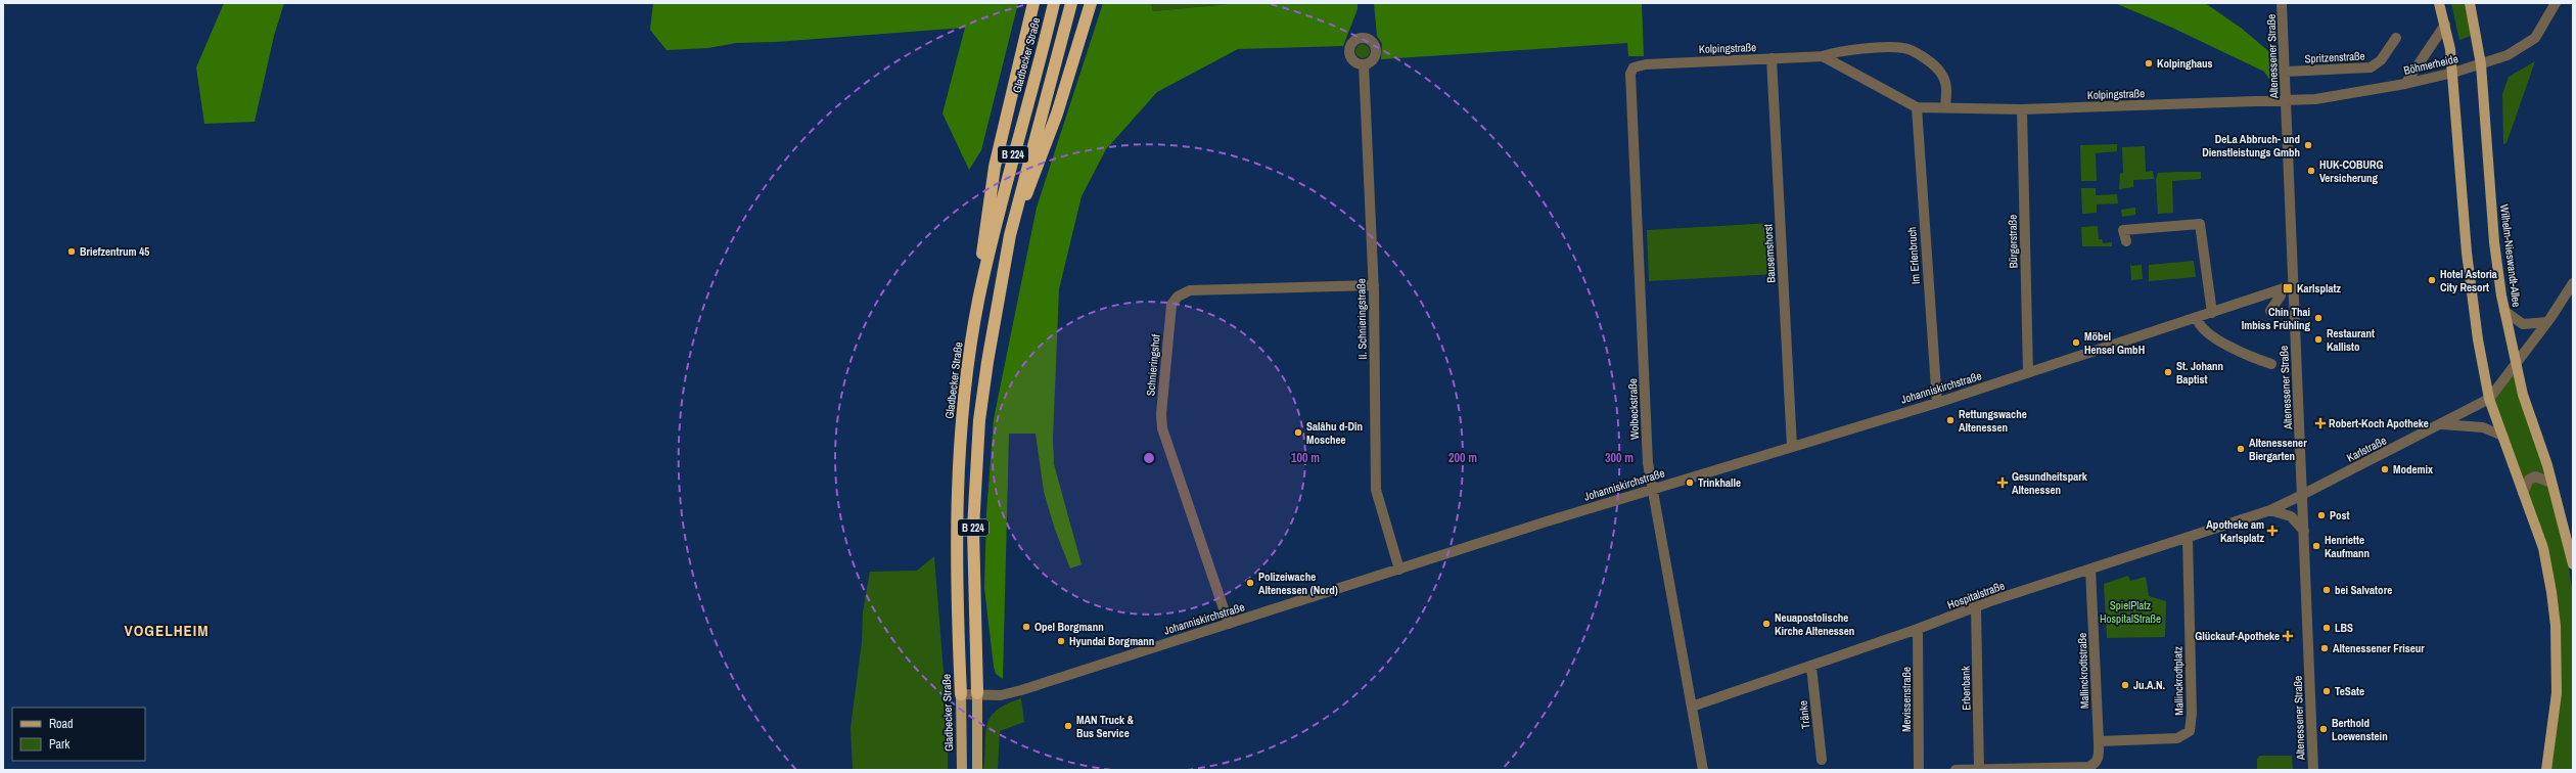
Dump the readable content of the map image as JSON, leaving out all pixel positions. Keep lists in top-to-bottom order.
{
  "streets": {
    "highway": ["Gladbecker Straße", "B 224"],
    "main road": ["Wilhelm-Nieswandt-Allee"],
    "street": [
      "Kolpingstraße",
      "Altenessener Straße",
      "Spritzenstraße",
      "Böhmerheide",
      "Bürgerstraße",
      "Bausemshorst",
      "Im Erlenbruch",
      "II. Schnieringstraße",
      "Schnieringshof",
      "Johanniskirchstraße",
      "Wolbeckstraße",
      "Karlstraße",
      "Hospitalstraße",
      "Mallinckrodtstraße",
      "Mallinckrodtplatz",
      "Erbenbank",
      "Mevissenstraße",
      "Tränke"
    ]
  },
  "crossings": [
    ["Kolpingstraße", "Altenessener Straße"],
    ["Kolpingstraße", "Böhmerheide"],
    ["Kolpingstraße", "Bürgerstraße"],
    ["Kolpingstraße", "Bausemshorst"],
    ["Kolpingstraße", "Im Erlenbruch"],
    ["Kolpingstraße", "Wolbeckstraße"],
    ["Gladbecker Straße", "Johanniskirchstraße"],
    ["Altenessener Straße", "Spritzenstraße"],
    ["Altenessener Straße", "Böhmerheide"],
    ["Altenessener Straße", "Johanniskirchstraße"],
    ["Altenessener Straße", "Karlstraße"],
    ["Altenessener Straße", "Hospitalstraße"],
    ["Böhmerheide", "Wilhelm-Nieswandt-Allee"],
    ["B 224", "Johanniskirchstraße"],
    ["Bürgerstraße", "Johanniskirchstraße"],
    ["Bausemshorst", "Johanniskirchstraße"],
    ["Im Erlenbruch", "Johanniskirchstraße"],
    ["Wilhelm-Nieswandt-Allee", "Karlstraße"],
    ["II. Schnieringstraße", "Schnieringshof"],
    ["II. Schnieringstraße", "Johanniskirchstraße"],
    ["Schnieringshof", "Johanniskirchstraße"],
    ["Johanniskirchstraße", "Wolbeckstraße"],
    ["Wolbeckstraße", "Hospitalstraße"],
    ["Karlstraße", "Hospitalstraße"],
    ["Hospitalstraße", "Mallinckrodtstraße"],
    ["Hospitalstraße", "Mallinckrodtplatz"],
    ["Hospitalstraße", "Erbenbank"],
    ["Hospitalstraße", "Mevissenstraße"],
    ["Hospitalstraße", "Tränke"],
    ["Mallinckrodtstraße", "Mallinckrodtplatz"],
    ["Mallinckrodtstraße", "Erbenbank"]
  ],
  "districts": ["VOGELHEIM"],
  "parks": ["SpielPlatz HospitalStraße"],
  "places": {
    "other": [
      "Kolpinghaus",
      "DeLa Abbruch- und Dienstleistungs Gmbh",
      "HUK-COBURG Versicherung",
      "Briefzentrum 45",
      "Hotel Astoria City Resort",
      "Chin Thai Imbiss Frühling",
      "Restaurant Kallisto",
      "Möbel Hensel GmbH",
      "St. Johann Baptist",
      "Rettungswache Altenessen",
      "Salâhu d-Dîn Moschee",
      "Altenessener Biergarten",
      "Modemix",
      "Trinkhalle",
      "Post",
      "Henriette Kaufmann",
      "Polizeiwache Altenessen (Nord)",
      "bei Salvatore",
      "Neuapostolische Kirche Altenessen",
      "Opel Borgmann",
      "LBS",
      "Hyundai Borgmann",
      "Altenessener Friseur",
      "Ju.A.N.",
      "TeSate",
      "MAN Truck & Bus Service",
      "Berthold Loewenstein"
    ],
    "transit": ["Karlsplatz"],
    "health": [
      "Robert-Koch Apotheke",
      "Gesundheitspark Altenessen",
      "Apotheke am Karlsplatz",
      "Glückauf-Apotheke"
    ]
  },
  "legend": ["Road", "Park"],
  "rings": ["100 m", "200 m", "300 m"]
}
